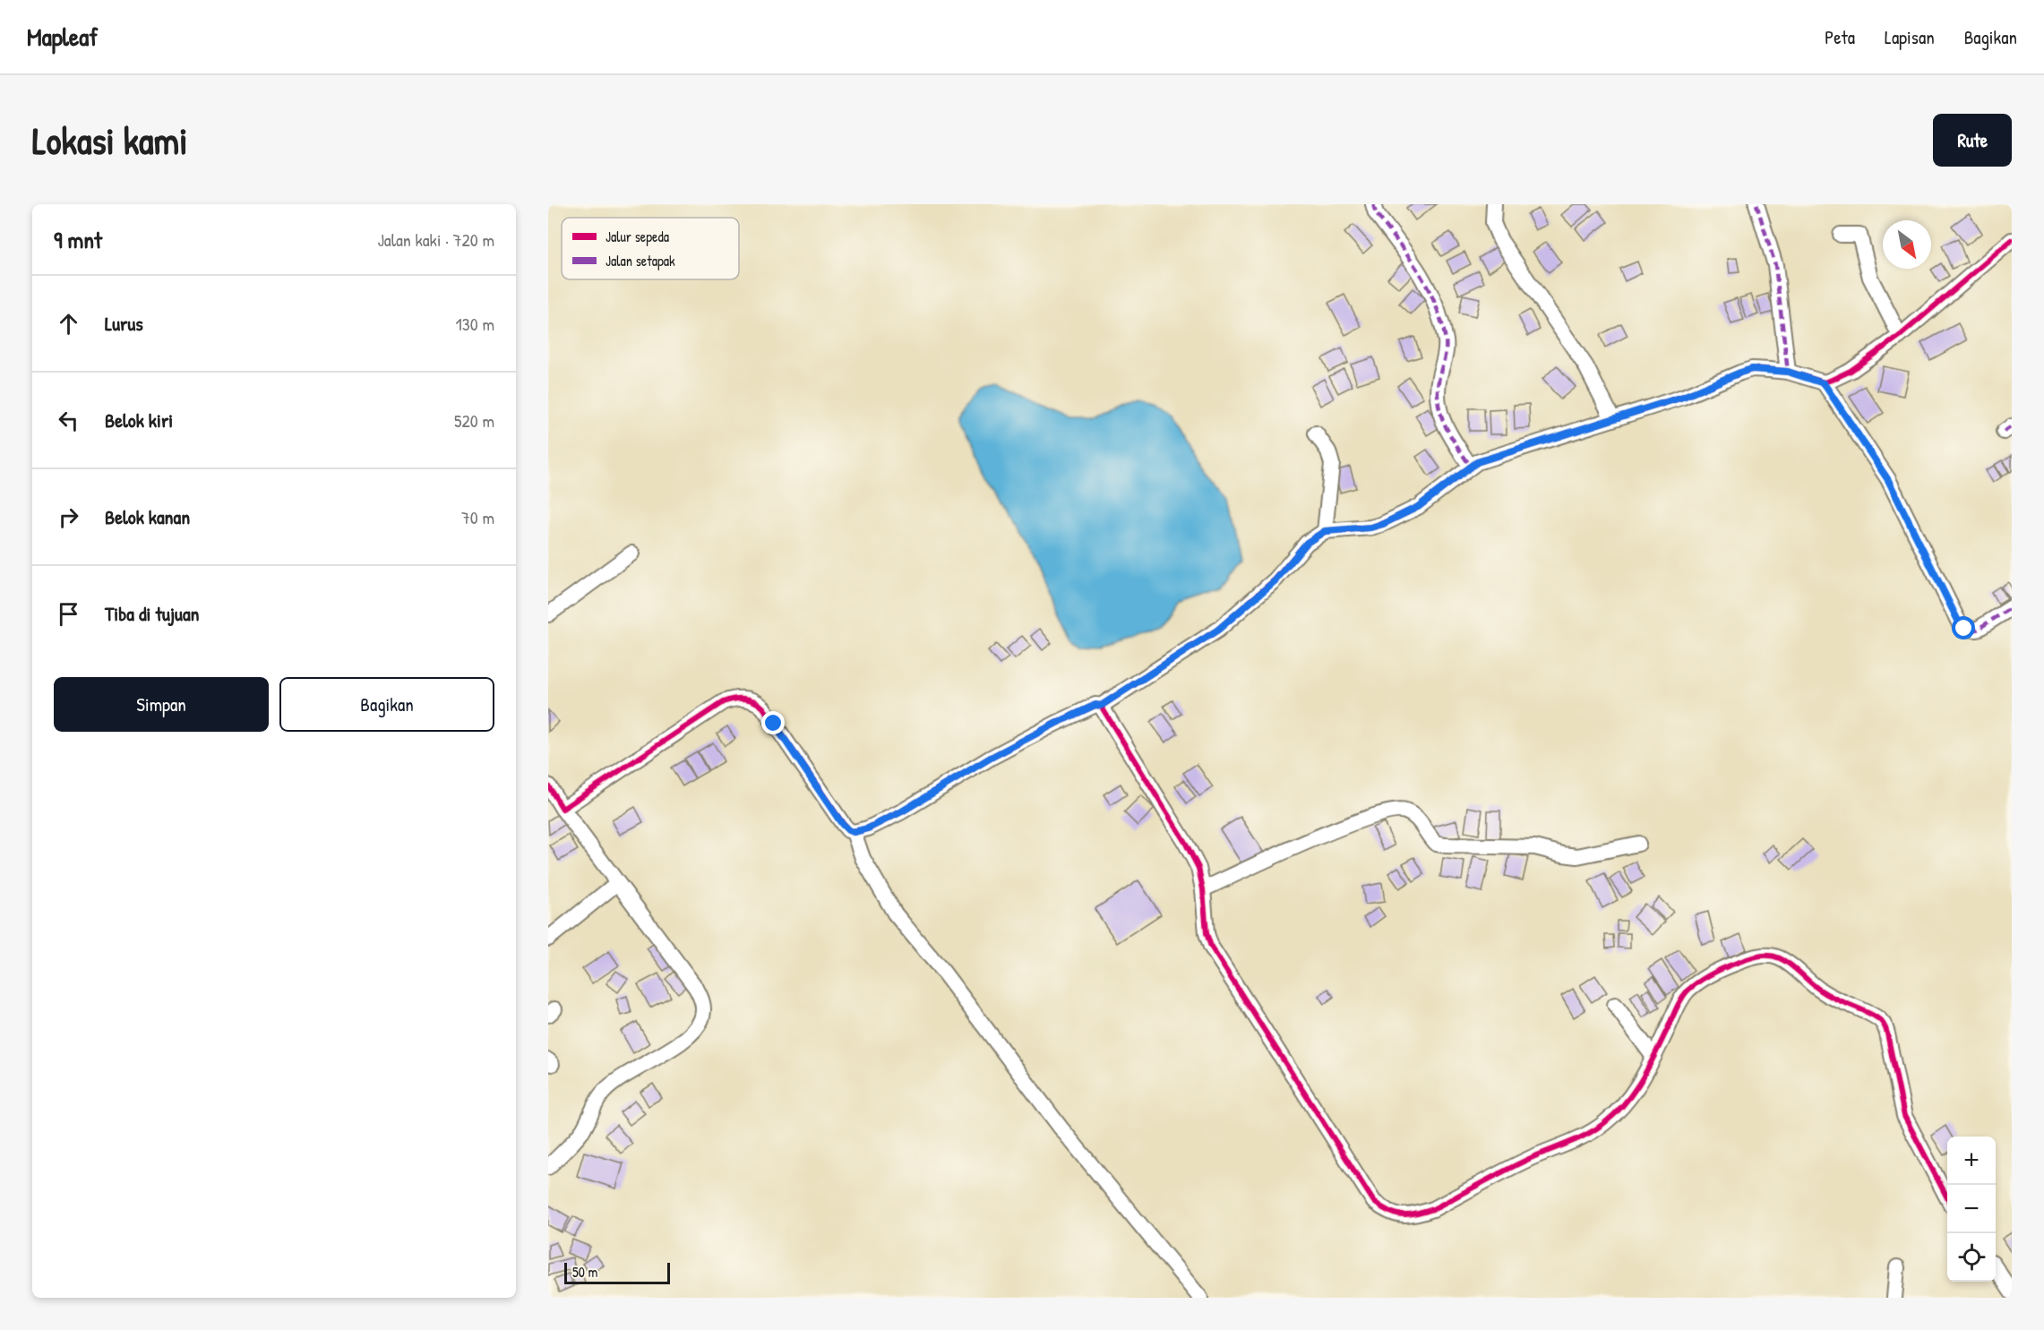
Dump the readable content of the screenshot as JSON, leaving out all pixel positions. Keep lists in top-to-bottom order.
{
  "legend": ["Jalur sepeda", "Jalan setapak"],
  "scale_bar": "50 m",
  "north": "bottom right",
  "page": {
    "header": "Mapleaf",
    "nav": ["Peta", "Lapisan", "Bagikan"],
    "buttons": [
      "Rute",
      ["Simpan", "Bagikan"]
    ],
    "title": "Lokasi kami",
    "heading": ["9 mnt", "Jalan kaki · 720 m"],
    "list": [
      ["Lurus", "130 m"],
      ["Belok kiri", "520 m"],
      ["Belok kanan", "70 m"],
      "Tiba di tujuan"
    ],
    "map_buttons": ["+", "−"],
    "scale": "50 m"
  }
}
